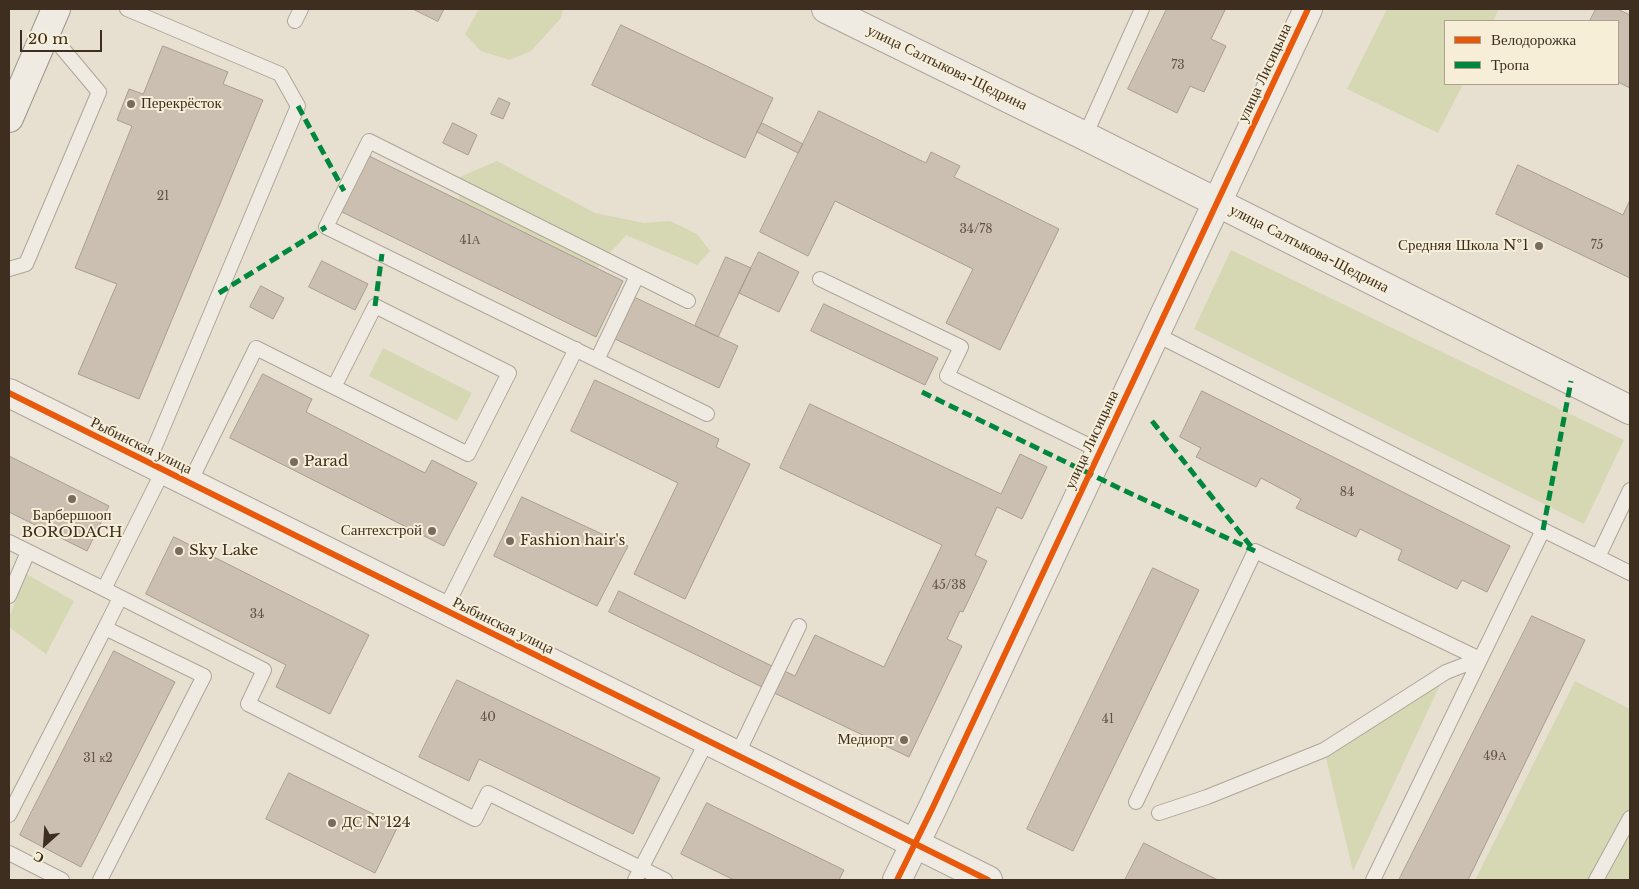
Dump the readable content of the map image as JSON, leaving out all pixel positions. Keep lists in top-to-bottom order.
{
  "streets": {
    "street": ["улица Салтыкова-Щедрина", "улица Лисицына", "Рыбинская улица"]
  },
  "crossings": [
    ["улица Салтыкова-Щедрина", "улица Лисицына"],
    ["улица Лисицына", "Рыбинская улица"]
  ],
  "places": [
    "Перекрёсток",
    "Средняя Школа №1",
    "Parad",
    "Барбершооп BORODACH",
    "Сантехстрой",
    "Fashion hair's",
    "Sky Lake",
    "Медиорт",
    "ДС №124"
  ],
  "house_numbers": [
    "73",
    "21",
    "34/78",
    "41А",
    "75",
    "84",
    "45/38",
    "34",
    "40",
    "41",
    "49А",
    "31 к2"
  ],
  "legend": ["Велодорожка", "Тропа"],
  "scale_bar": "20 m",
  "north": "bottom left"
}
